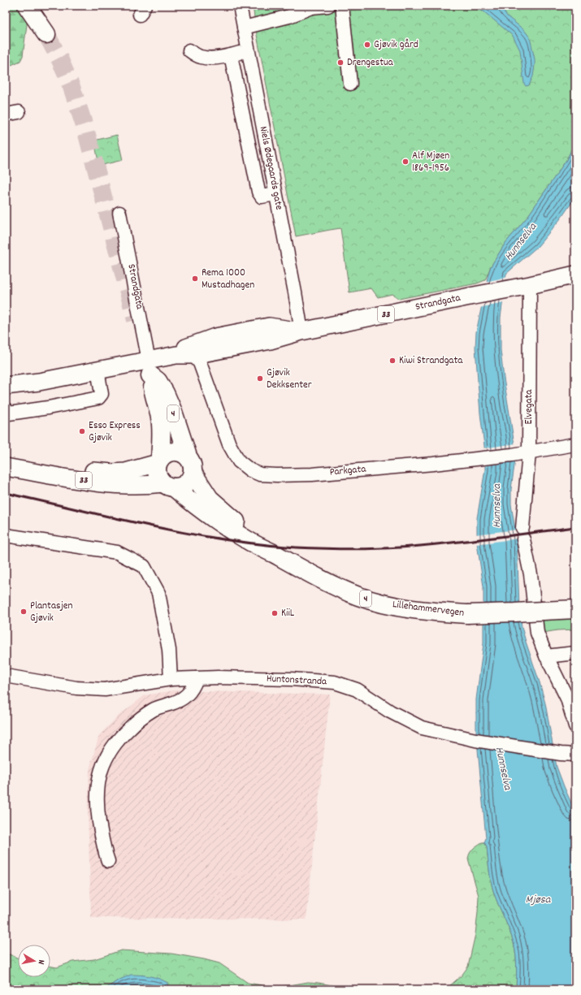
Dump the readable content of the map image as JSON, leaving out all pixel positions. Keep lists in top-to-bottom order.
{
  "streets": {
    "highway": ["4", "Lillehammervegen"],
    "main road": ["Strandgata", "33"],
    "street": [
      "Niels Ødegaards gate",
      "Elvegata",
      "Parkgata",
      "Huntonstranda"
    ]
  },
  "crossings": [
    ["Niels Ødegaards gate", "Strandgata"],
    ["Strandgata", "Elvegata"],
    ["Strandgata", "Parkgata"],
    ["33", "4"],
    ["33", "Lillehammervegen"],
    ["Elvegata", "Parkgata"],
    ["4", "Lillehammervegen"]
  ],
  "water": ["Hunnselva", "Mjøsa"],
  "places": [
    "Gjøvik gård",
    "Drengestua",
    "Alf Mjøen 1869-1956",
    "Rema 1000 Mustadhagen",
    "Kiwi Strandgata",
    "Gjøvik Dekksenter",
    "Esso Express Gjøvik",
    "Plantasjen Gjøvik",
    "KiiL"
  ],
  "north": "right"
}
